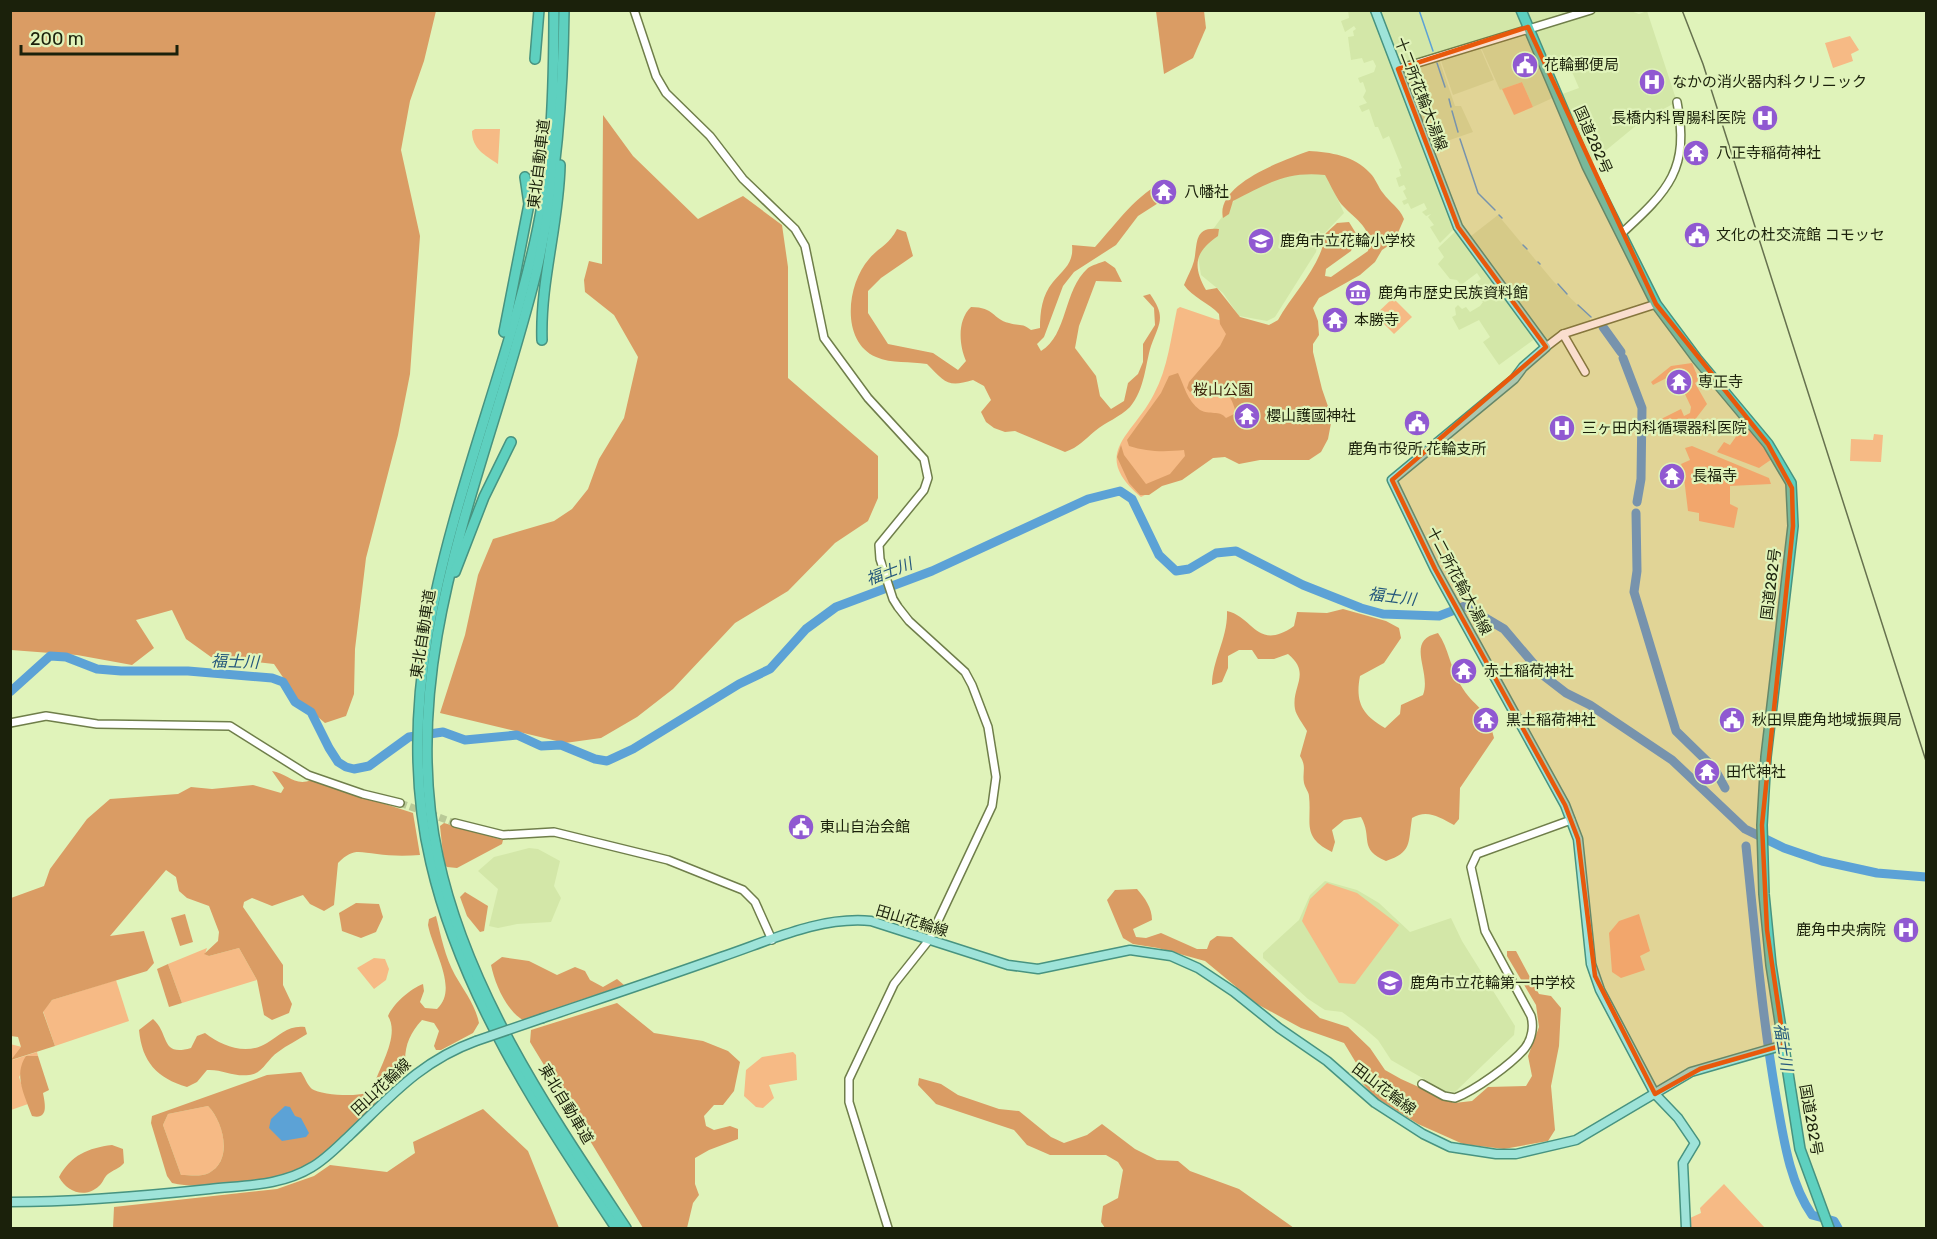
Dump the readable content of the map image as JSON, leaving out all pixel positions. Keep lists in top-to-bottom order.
{
  "streets": {
    "highway": ["国道282号", "東北自動車道"],
    "main road": ["十二所花輪大湯線", "田山花輪線"]
  },
  "crossings": [
    ["十二所花輪大湯線", "田山花輪線"],
    ["国道282号", "田山花輪線"]
  ],
  "water": ["福士川"],
  "parks": ["桜山公園"],
  "places": {
    "public building": [
      "花輪郵便局",
      "文化の杜交流館 コモッセ",
      "鹿角市役所 花輪支所",
      "秋田県鹿角地域振興局",
      "東山自治会館"
    ],
    "hospital": [
      "なかの消火器内科クリニック",
      "長橋内科胃腸科医院",
      "三ヶ田内科循環器科医院",
      "鹿角中央病院"
    ],
    "temple": [
      "八正寺稲荷神社",
      "八幡社",
      "本勝寺",
      "専正寺",
      "櫻山護國神社",
      "長福寺",
      "赤土稲荷神社",
      "黒土稲荷神社",
      "田代神社"
    ],
    "school or university": ["鹿角市立花輪小学校", "鹿角市立花輪第一中学校"],
    "museum": ["鹿角市歴史民族資料館"]
  },
  "scale_bar": "200 m"
}
